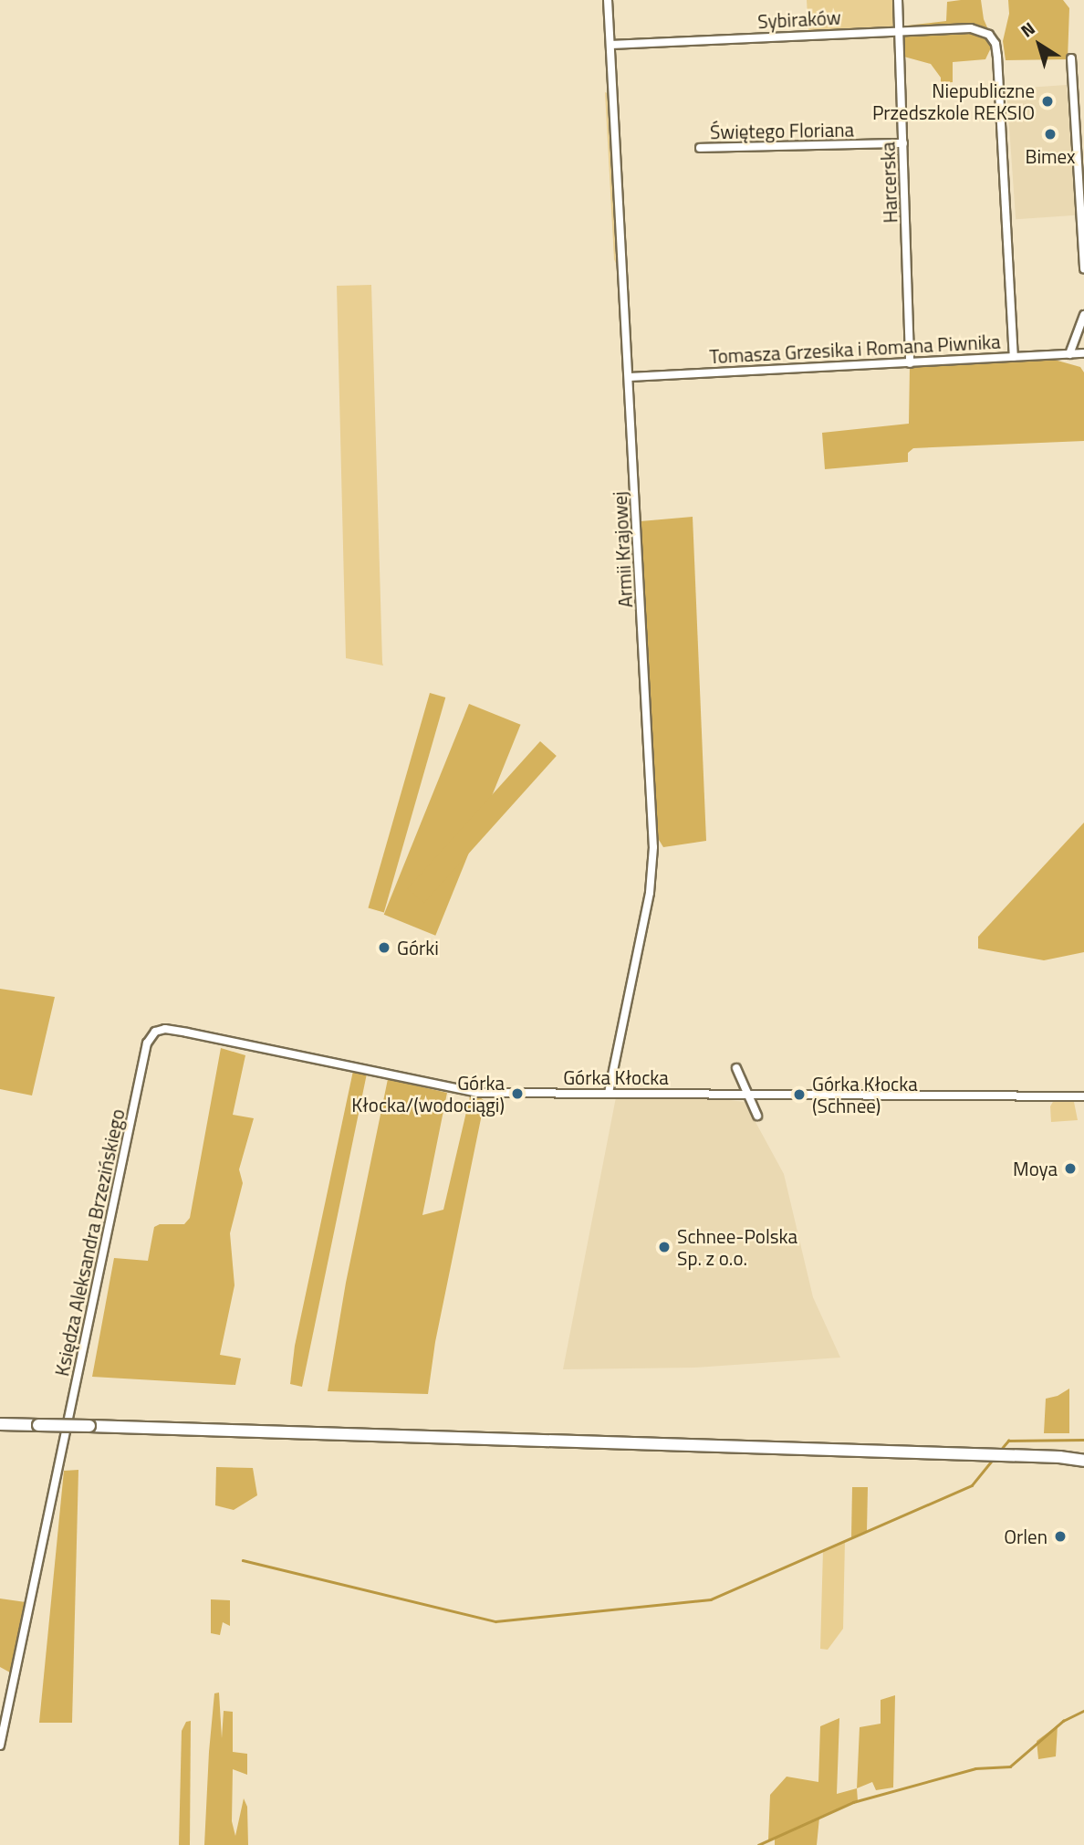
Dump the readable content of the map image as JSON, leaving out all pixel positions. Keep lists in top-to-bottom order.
{
  "streets": {
    "street": [
      "Sybiraków",
      "Świętego Floriana",
      "Harcerska",
      "Tomasza Grzesika i Romana Piwnika",
      "Armii Krajowej",
      "Górka Kłocka",
      "Księdza Aleksandra Brzezińskiego"
    ]
  },
  "crossings": [
    ["Sybiraków", "Harcerska"],
    ["Sybiraków", "Tomasza Grzesika i Romana Piwnika"],
    ["Sybiraków", "Armii Krajowej"],
    ["Świętego Floriana", "Harcerska"],
    ["Harcerska", "Tomasza Grzesika i Romana Piwnika"],
    ["Tomasza Grzesika i Romana Piwnika", "Armii Krajowej"],
    ["Armii Krajowej", "Górka Kłocka"],
    ["Górka Kłocka", "Księdza Aleksandra Brzezińskiego"]
  ],
  "places": [
    "Niepubliczne Przedszkole REKSIO",
    "Bimex",
    "Górki",
    "Górka Kłocka/(wodociągi)",
    "Górka Kłocka (Schnee)",
    "Moya",
    "Schnee-Polska Sp. z o.o.",
    "Orlen"
  ],
  "north": "top left"
}
